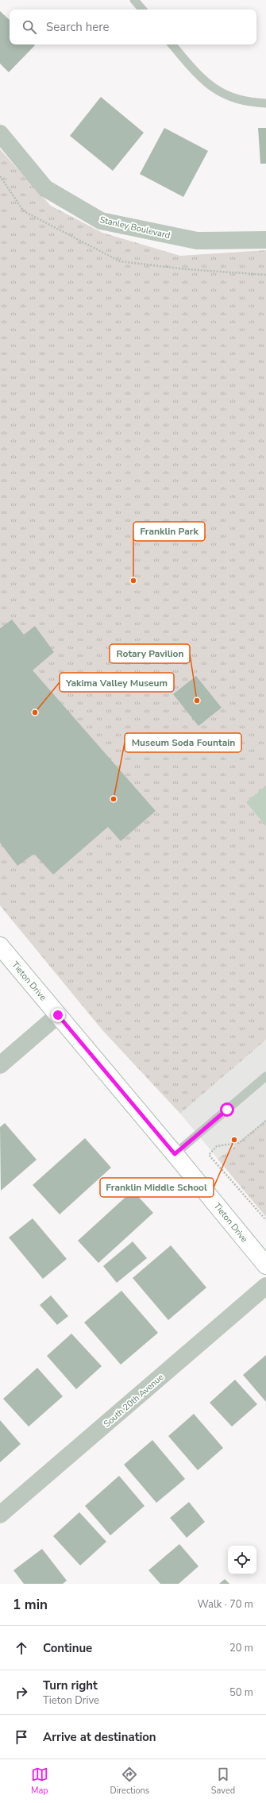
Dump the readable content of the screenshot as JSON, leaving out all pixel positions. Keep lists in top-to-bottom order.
{
  "streets": {
    "main road": ["Tieton Drive"],
    "street": ["Stanley Boulevard", "South 20th Avenue"]
  },
  "places": [
    "Franklin Park",
    "Rotary Pavilion",
    "Yakima Valley Museum",
    "Museum Soda Fountain",
    "Franklin Middle School"
  ],
  "page": {
    "search": "Search here",
    "heading": ["1 min", "Walk · 70 m"],
    "list": [
      ["Continue", "20 m"],
      ["Turn right", "Tieton Drive", "50 m"],
      "Arrive at destination"
    ],
    "nav": ["Map", "Directions", "Saved"]
  }
}
